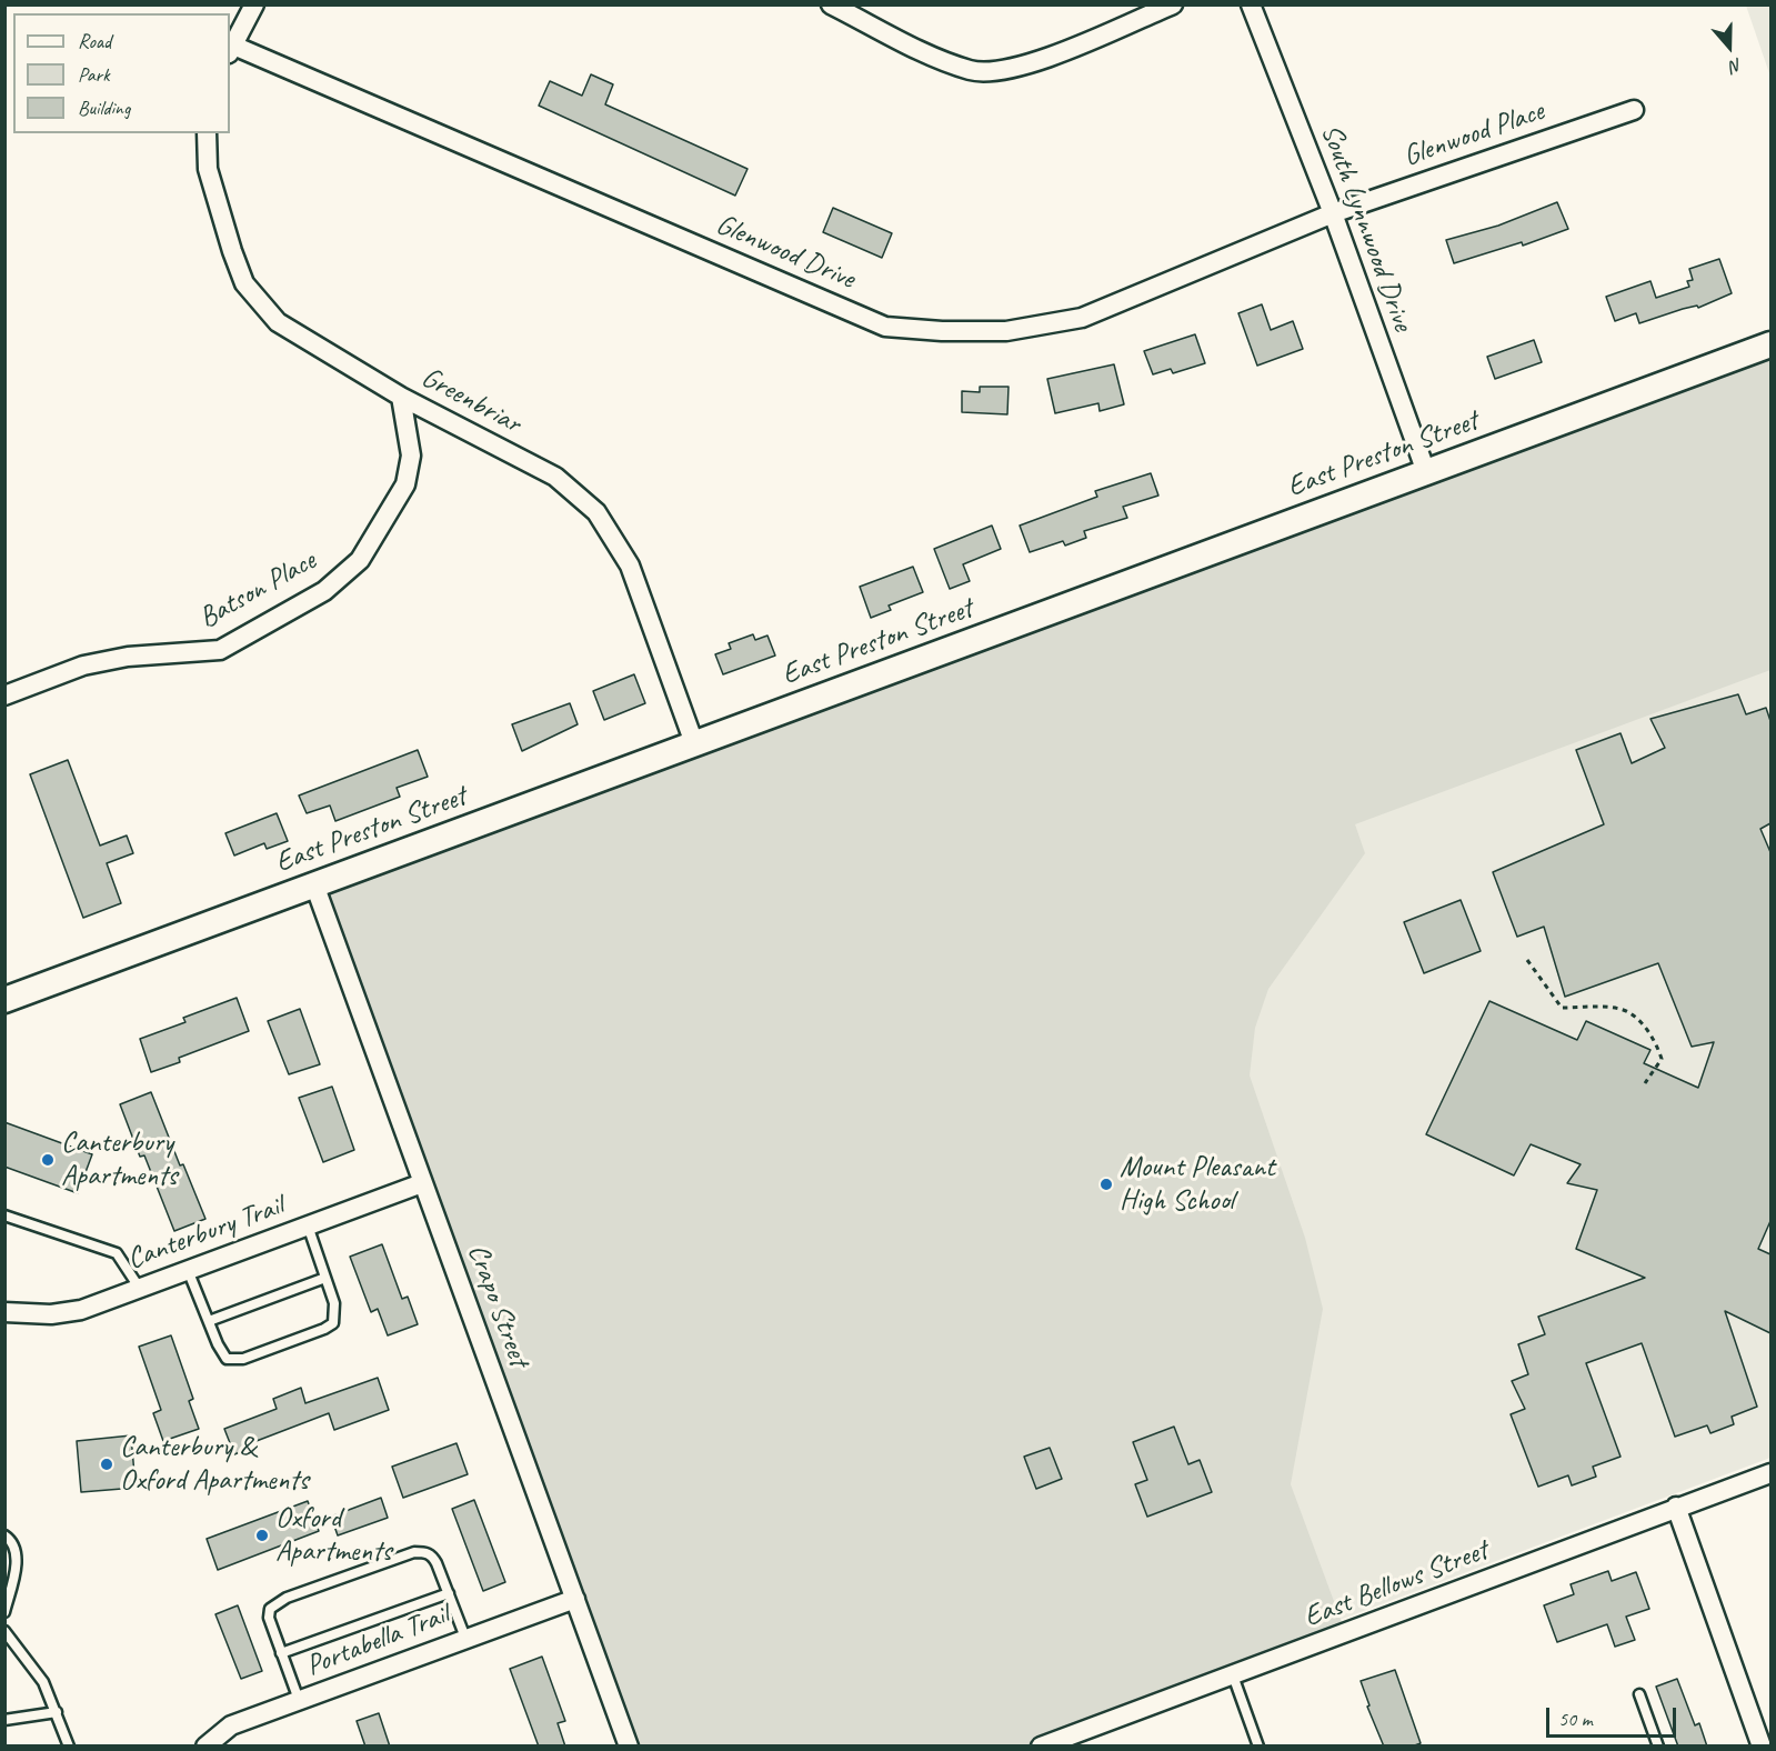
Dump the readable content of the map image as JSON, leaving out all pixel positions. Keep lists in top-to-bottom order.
{
  "streets": {
    "street": [
      "Glenwood Place",
      "South Lynnwood Drive",
      "Glenwood Drive",
      "Greenbriar",
      "East Preston Street",
      "Batson Place",
      "Canterbury Trail",
      "Crapo Street",
      "East Bellows Street",
      "Portabella Trail"
    ]
  },
  "crossings": [
    ["Glenwood Place", "South Lynnwood Drive"],
    ["Glenwood Place", "Glenwood Drive"],
    ["South Lynnwood Drive", "Glenwood Drive"],
    ["South Lynnwood Drive", "East Preston Street"],
    ["Greenbriar", "East Preston Street"],
    ["Greenbriar", "Batson Place"],
    ["East Preston Street", "Crapo Street"],
    ["Canterbury Trail", "Crapo Street"],
    ["Crapo Street", "Portabella Trail"]
  ],
  "places": [
    "Canterbury Apartments",
    "Mount Pleasant High School",
    "Canterbury & Oxford Apartments",
    "Oxford Apartments"
  ],
  "legend": ["Road", "Park", "Building"],
  "scale_bar": "50 m",
  "north": "bottom"
}
